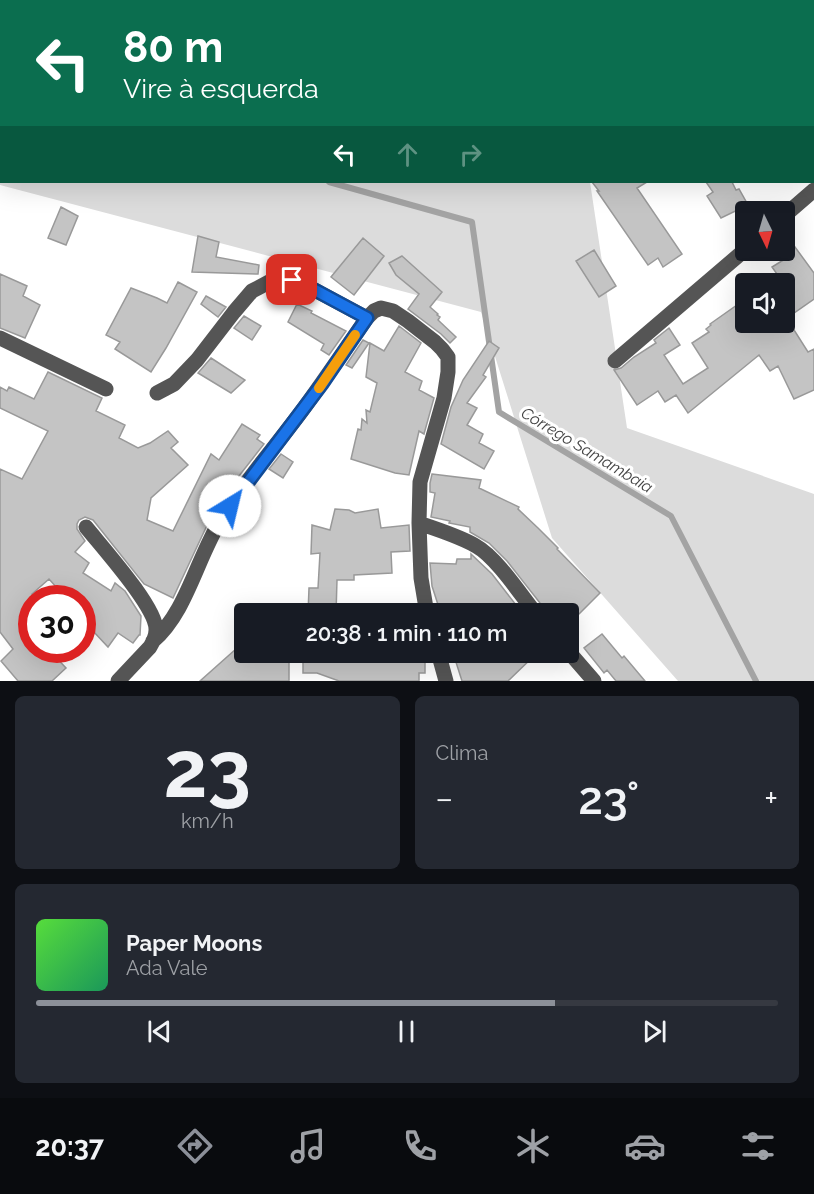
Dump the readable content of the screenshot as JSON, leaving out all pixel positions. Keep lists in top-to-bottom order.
{
  "water": ["Córrego Samambaia"],
  "north": "bottom",
  "page": {
    "turn": ["80 m", "Vire à esquerda"],
    "limit": "30",
    "trip": "20:38 · 1 min · 110 m",
    "tile": [
      ["23", "km/h"],
      "Clima"
    ],
    "heat": ["−", "23°", "+"],
    "song": ["Paper Moons", "Ada Vale"],
    "tabs": "20:37"
  }
}
